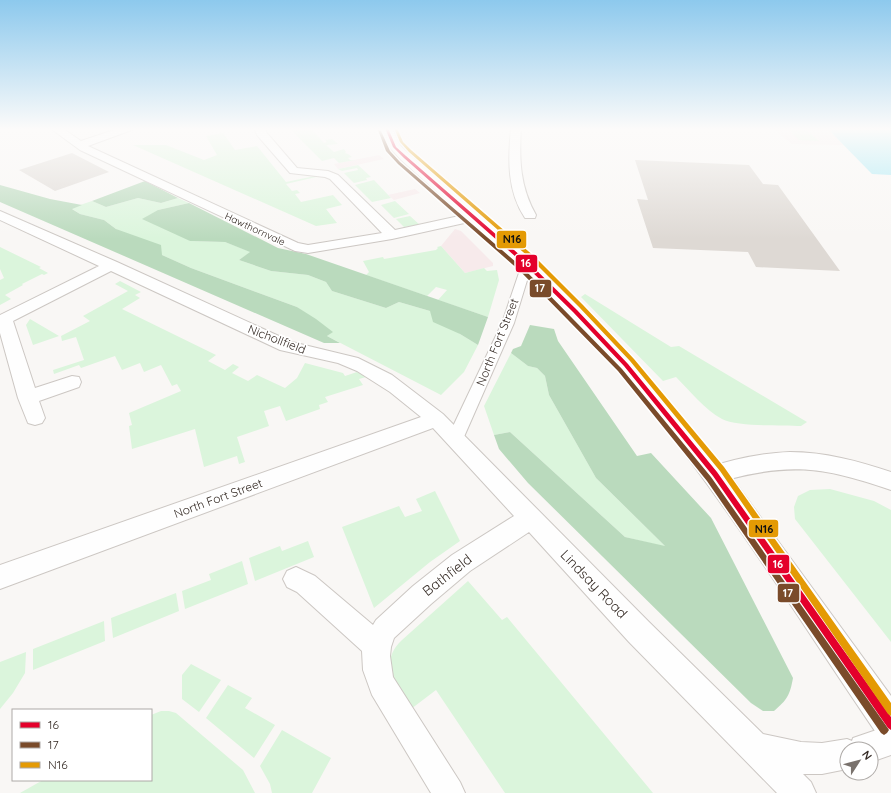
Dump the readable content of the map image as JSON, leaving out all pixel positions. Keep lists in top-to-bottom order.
{
  "streets": {
    "street": [
      "Hawthornvale",
      "Nichollfield",
      "North Fort Street",
      "Bathfield",
      "Lindsay Road"
    ]
  },
  "crossings": [
    ["Nichollfield", "North Fort Street"],
    ["Nichollfield", "Lindsay Road"],
    ["North Fort Street", "Lindsay Road"],
    ["Bathfield", "Lindsay Road"]
  ],
  "lines": ["transit line 16", "transit line 17", "transit line N16"],
  "legend": ["16", "17", "N16"],
  "north": "top right"
}
